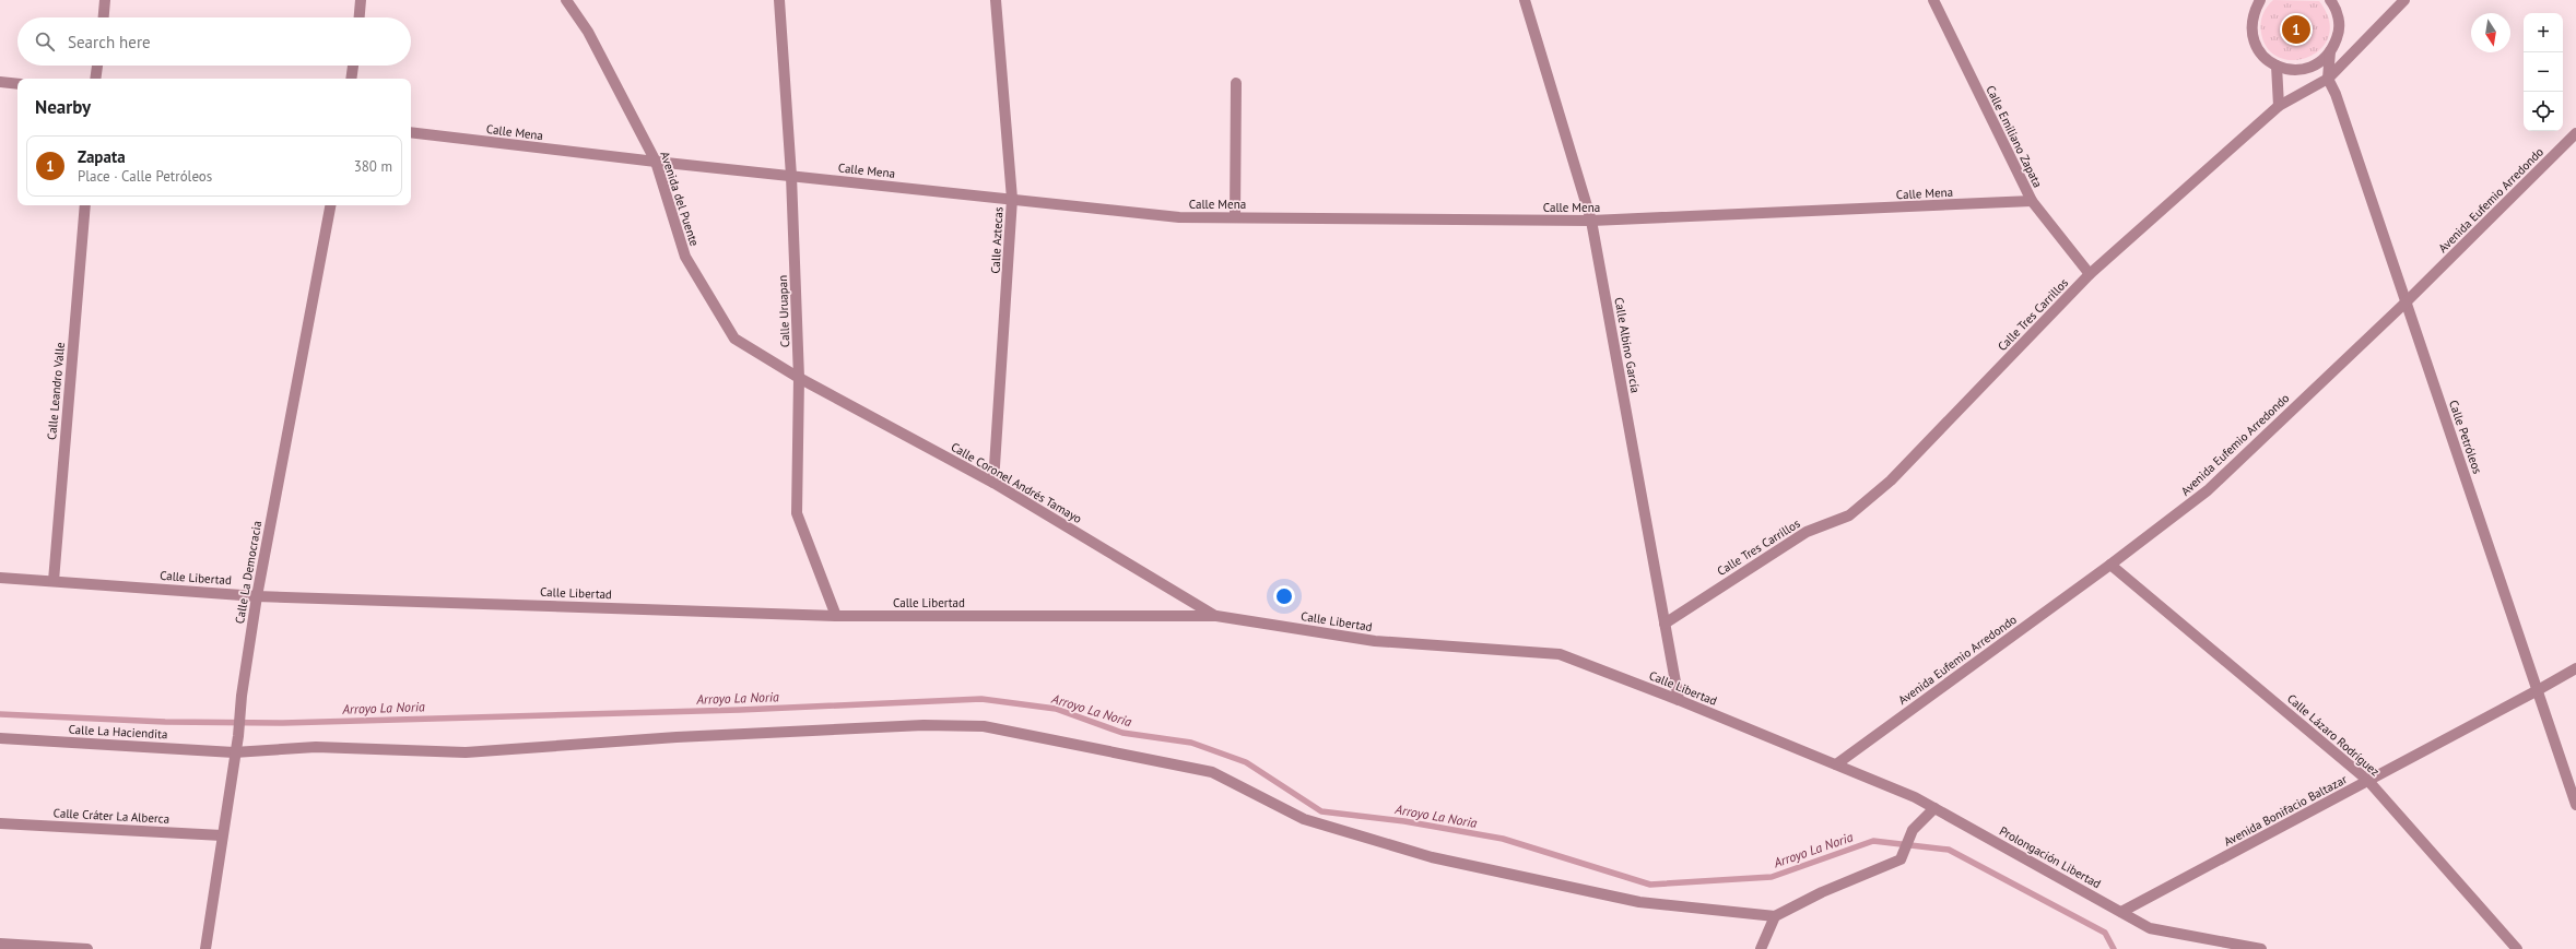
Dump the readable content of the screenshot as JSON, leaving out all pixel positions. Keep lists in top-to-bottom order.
{
  "streets": {
    "street": [
      "Calle Mena",
      "Calle Emiliano Zapata",
      "Avenida del Puente",
      "Avenida Eufemio Arredondo",
      "Calle Aztecas",
      "Calle Uruapan",
      "Calle Tres Carrillos",
      "Calle Albino García",
      "Calle Leandro Valle",
      "Calle Petróleos",
      "Calle Coronel Andrés Tamayo",
      "Calle La Democracia",
      "Calle Libertad",
      "Calle La Haciendita",
      "Calle Lázaro Rodríguez",
      "Avenida Bonifacio Baltazar",
      "Calle Cráter La Alberca",
      "Prolongación Libertad"
    ]
  },
  "crossings": [
    ["Calle Mena", "Calle Emiliano Zapata"],
    ["Calle Mena", "Avenida del Puente"],
    ["Calle Mena", "Calle Aztecas"],
    ["Calle Mena", "Calle Uruapan"],
    ["Calle Mena", "Calle Albino García"],
    ["Calle Emiliano Zapata", "Calle Tres Carrillos"],
    ["Avenida del Puente", "Calle Uruapan"],
    ["Avenida del Puente", "Calle Coronel Andrés Tamayo"],
    ["Avenida Eufemio Arredondo", "Calle Petróleos"],
    ["Avenida Eufemio Arredondo", "Calle Libertad"],
    ["Avenida Eufemio Arredondo", "Calle Lázaro Rodríguez"],
    ["Avenida Eufemio Arredondo", "Prolongación Libertad"],
    ["Calle Aztecas", "Calle Coronel Andrés Tamayo"],
    ["Calle Uruapan", "Calle Coronel Andrés Tamayo"],
    ["Calle Uruapan", "Calle Libertad"],
    ["Calle Tres Carrillos", "Calle Albino García"],
    ["Calle Tres Carrillos", "Calle Petróleos"],
    ["Calle Albino García", "Calle Libertad"],
    ["Calle Leandro Valle", "Calle Libertad"],
    ["Calle Petróleos", "Avenida Bonifacio Baltazar"],
    ["Calle Coronel Andrés Tamayo", "Calle Libertad"],
    ["Calle La Democracia", "Calle Libertad"],
    ["Calle La Democracia", "Calle La Haciendita"],
    ["Calle La Democracia", "Calle Cráter La Alberca"],
    ["Calle Libertad", "Prolongación Libertad"],
    ["Calle Lázaro Rodríguez", "Avenida Bonifacio Baltazar"],
    ["Avenida Bonifacio Baltazar", "Prolongación Libertad"]
  ],
  "water": ["Arroyo La Noria"],
  "north": "bottom",
  "page": {
    "map_buttons": ["+", "−"],
    "pins": "1",
    "search": "Search here",
    "heading": "Nearby",
    "list": [
      {
        "mark": "1",
        "name": "Zapata",
        "note": "Place · Calle Petróleos",
        "value": "380 m"
      }
    ]
  }
}
